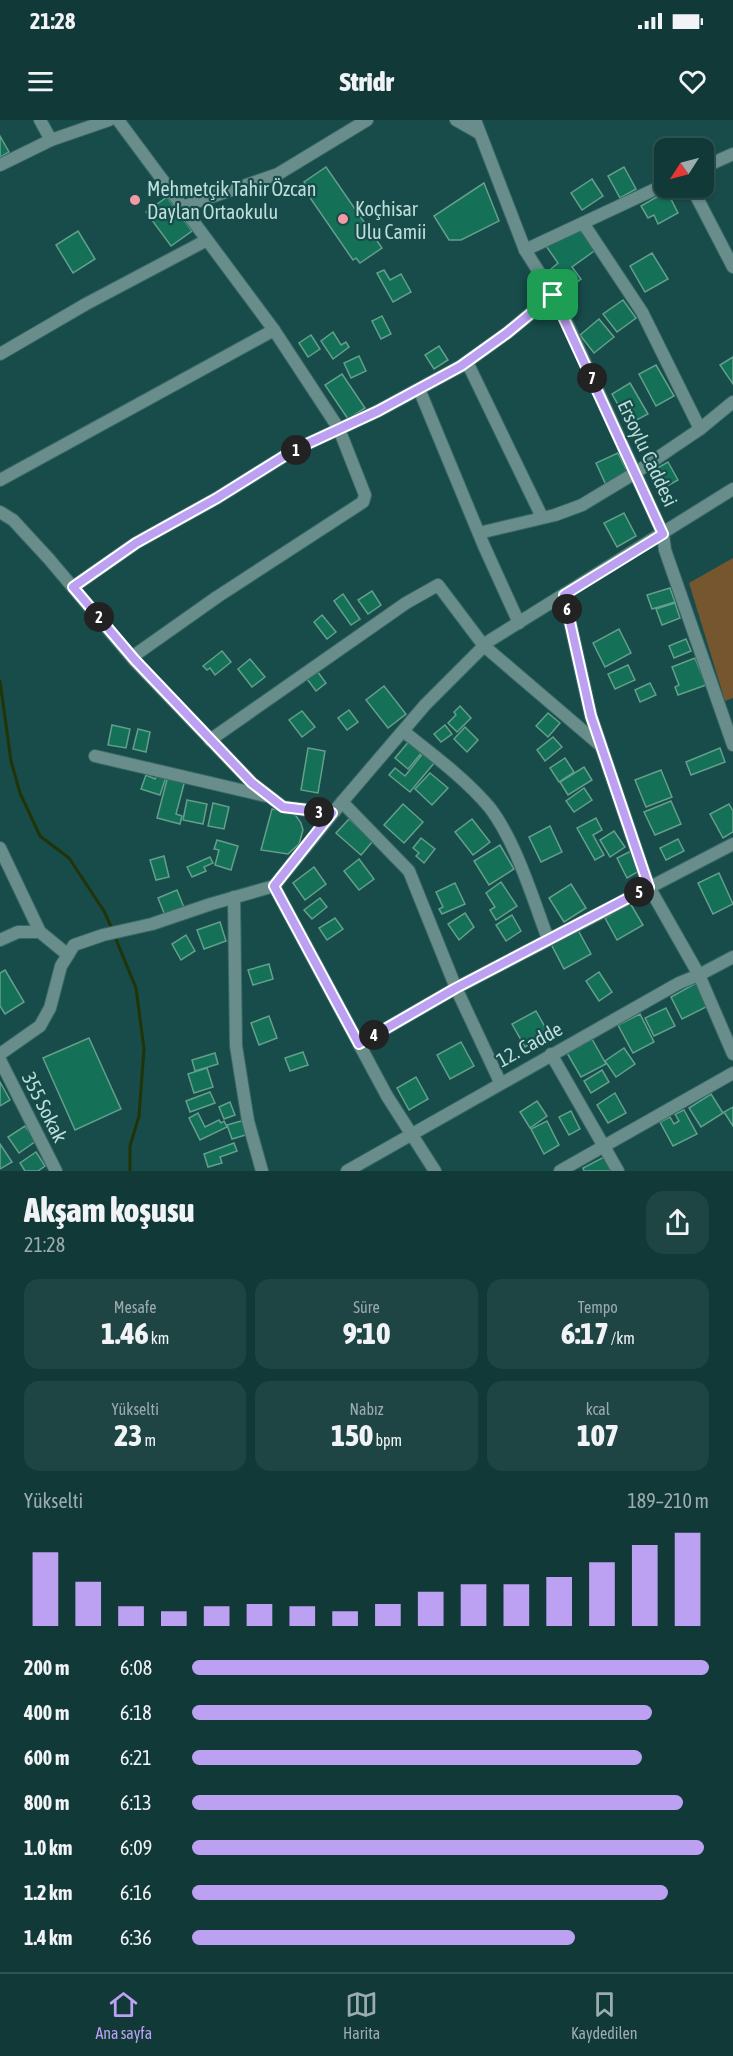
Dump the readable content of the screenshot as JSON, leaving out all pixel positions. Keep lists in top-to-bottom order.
{
  "streets": {
    "street": ["Ersoylu Caddesi", "12. Cadde", "355 Sokak"]
  },
  "places": ["Mehmetçik Tahir Özcan Daylan Ortaokulu", "Koçhisar Ulu Camii"],
  "north": "bottom left",
  "page": {
    "status": "21:28",
    "header": "Stridr",
    "pins": [
      "7",
      "1",
      "6",
      "2",
      "3",
      "5",
      "4"
    ],
    "heading": ["Akşam koşusu", "21:28"],
    "stats": [
      ["Mesafe", "1.46 km"],
      ["Süre", "9:10"],
      ["Tempo", "6:17 /km"],
      ["Yükselti", "23 m"],
      ["Nabız", "150 bpm"],
      ["kcal", "107"]
    ],
    "chart": ["Yükselti", "189–210 m"],
    "list": [
      {
        "name": "200 m",
        "note": "6:08"
      },
      {
        "name": "400 m",
        "note": "6:18"
      },
      {
        "name": "600 m",
        "note": "6:21"
      },
      {
        "name": "800 m",
        "note": "6:13"
      },
      {
        "name": "1.0 km",
        "note": "6:09"
      },
      {
        "name": "1.2 km",
        "note": "6:16"
      },
      {
        "name": "1.4 km",
        "note": "6:36"
      }
    ],
    "tabs": ["Ana sayfa", "Harita", "Kaydedilen"]
  }
}
